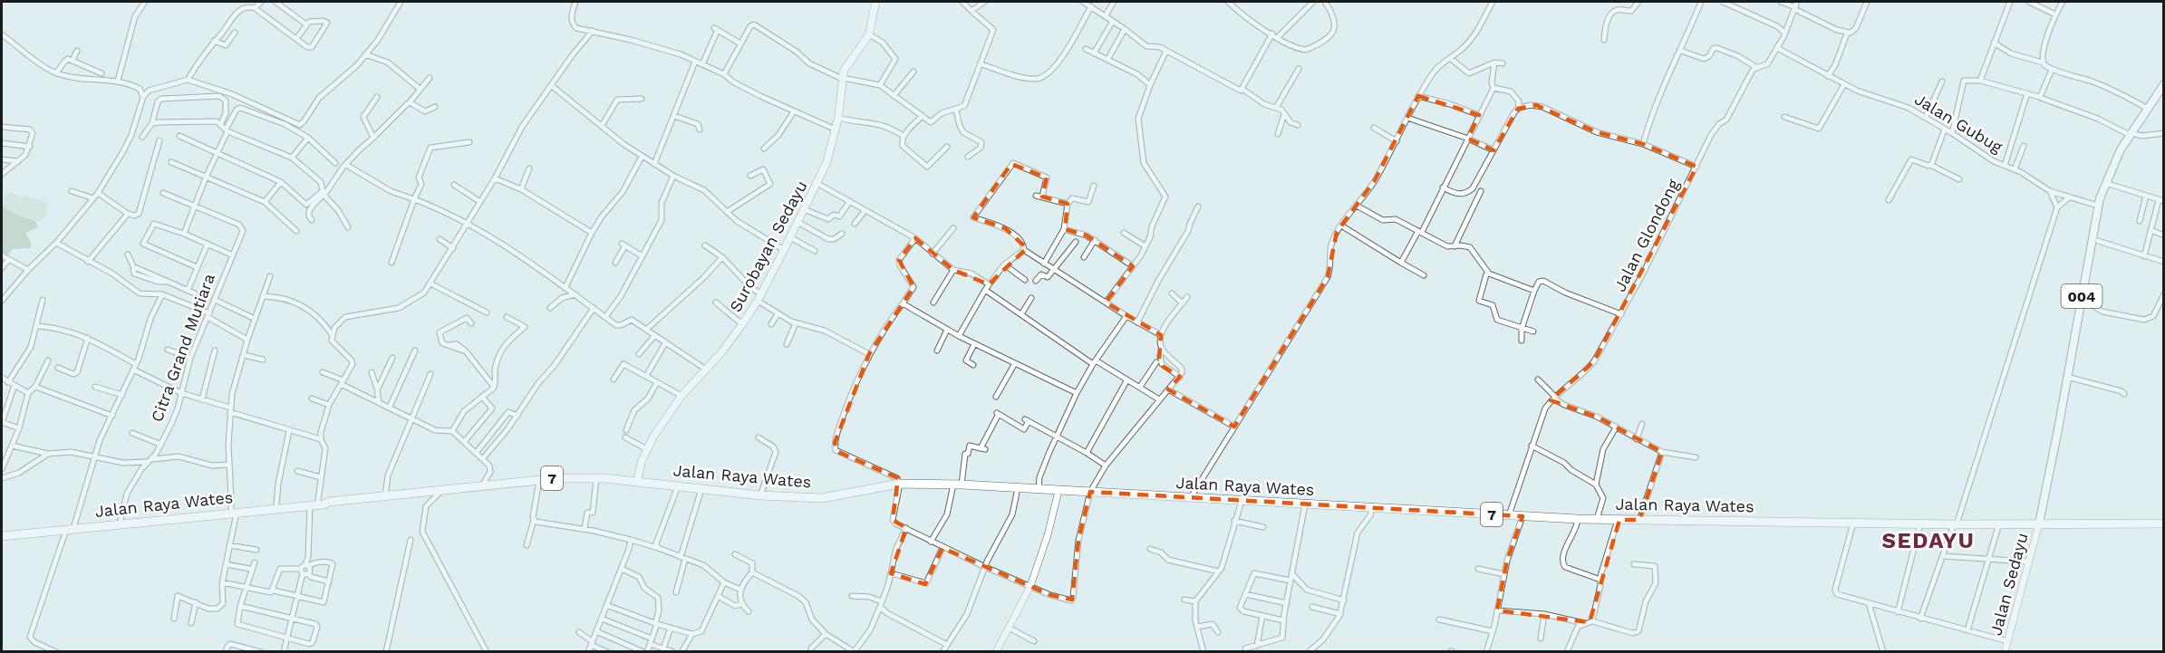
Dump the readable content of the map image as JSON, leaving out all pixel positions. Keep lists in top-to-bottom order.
{
  "streets": {
    "highway": ["Jalan Raya Wates", "7"],
    "main road": ["Surobayan Sedayu", "004"],
    "street": [
      "Jalan Gubug",
      "Jalan Glondong",
      "Citra Grand Mutiara",
      "Jalan Sedayu"
    ]
  },
  "crossings": [
    ["Jalan Gubug", "Jalan Glondong"],
    ["Jalan Gubug", "004"],
    ["Jalan Glondong", "Jalan Raya Wates"],
    ["Surobayan Sedayu", "Jalan Raya Wates"],
    ["004", "Jalan Raya Wates"],
    ["004", "Jalan Sedayu"],
    ["Jalan Raya Wates", "Jalan Sedayu"]
  ],
  "districts": ["SEDAYU"]
}
